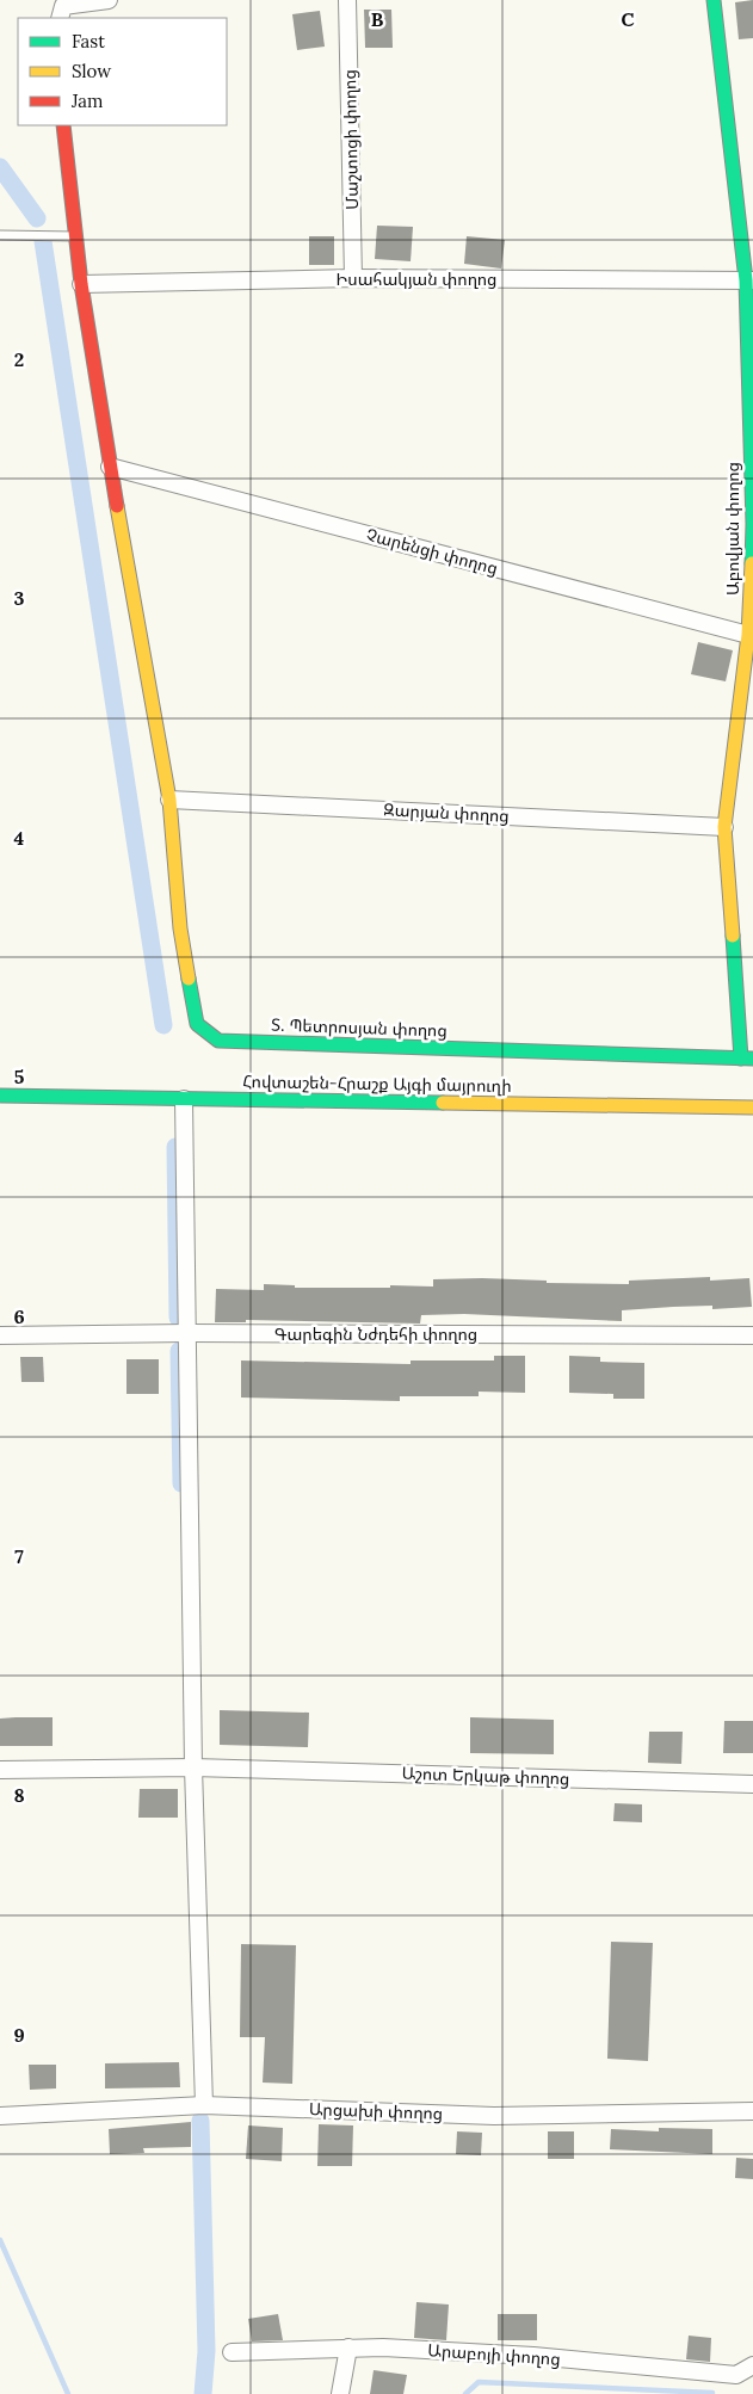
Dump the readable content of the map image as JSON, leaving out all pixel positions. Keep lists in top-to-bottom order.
{
  "streets": {
    "street": [
      "Մաշտոցի փողոց",
      "Իսահակյան փողոց",
      "Աբովյան փողոց",
      "Չարենցի փողոց",
      "Զարյան փողոց",
      "Տ. Պետրոսյան փողոց",
      "Հովտաշեն-Հրաշք Այգի մայրուղի",
      "Գարեգին Նժդեհի փողոց",
      "Աշոտ Երկաթ փողոց",
      "Արցախի փողոց",
      "Արաբոյի փողոց"
    ]
  },
  "crossings": [
    ["Մաշտոցի փողոց", "Իսահակյան փողոց"],
    ["Իսահակյան փողոց", "Աբովյան փողոց"],
    ["Իսահակյան փողոց", "Տ. Պետրոսյան փողոց"],
    ["Աբովյան փողոց", "Չարենցի փողոց"],
    ["Աբովյան փողոց", "Զարյան փողոց"],
    ["Աբովյան փողոց", "Տ. Պետրոսյան փողոց"],
    ["Չարենցի փողոց", "Տ. Պետրոսյան փողոց"],
    ["Զարյան փողոց", "Տ. Պետրոսյան փողոց"]
  ],
  "legend": ["Fast", "Slow", "Jam"],
  "grid": {
    "columns": ["B", "C"],
    "rows": [
      "2",
      "3",
      "4",
      "5",
      "6",
      "7",
      "8",
      "9"
    ]
  }
}
